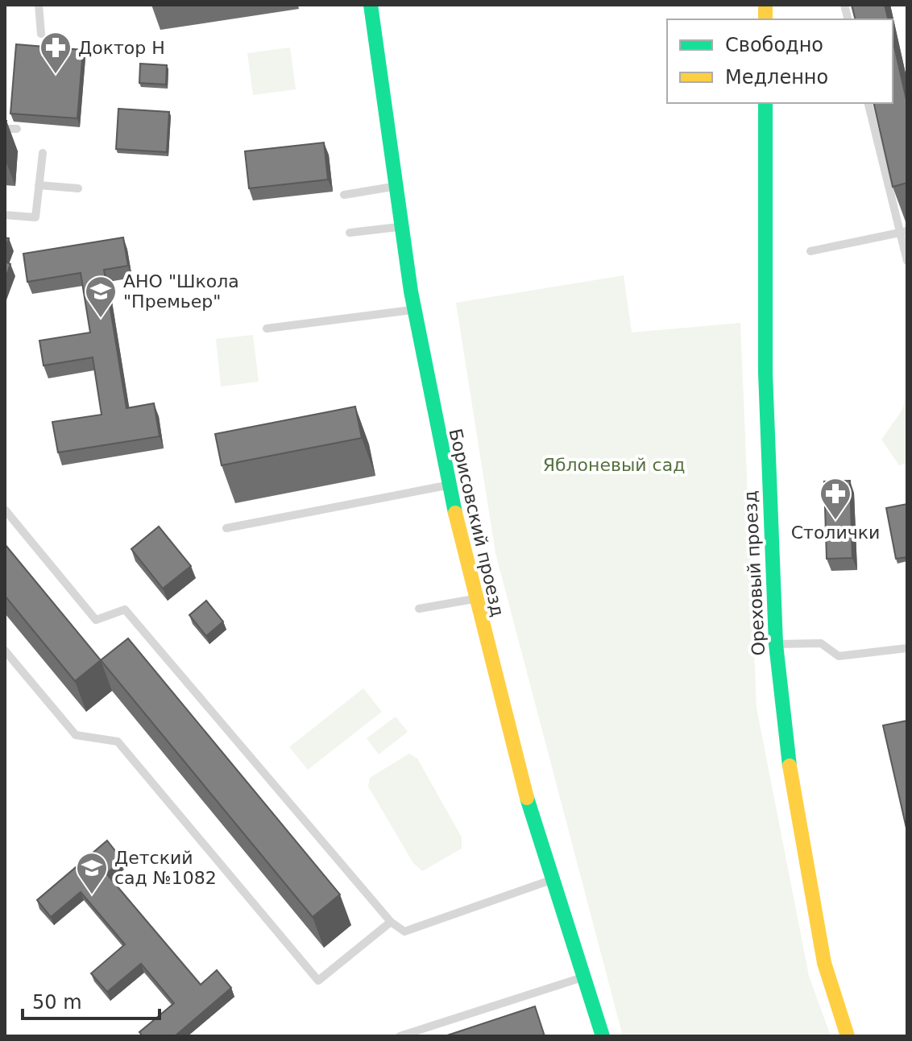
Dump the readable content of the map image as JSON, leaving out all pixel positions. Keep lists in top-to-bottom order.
{
  "streets": {
    "street": ["Борисовский проезд", "Ореховый проезд"]
  },
  "parks": ["Яблоневый сад"],
  "places": {
    "pharmacy": ["Доктор Н", "Столички"],
    "school or university": ["АНО \"Школа \"Премьер\"", "Детский сад №1082"]
  },
  "legend": ["Свободно", "Медленно"],
  "scale_bar": "50 m"
}
